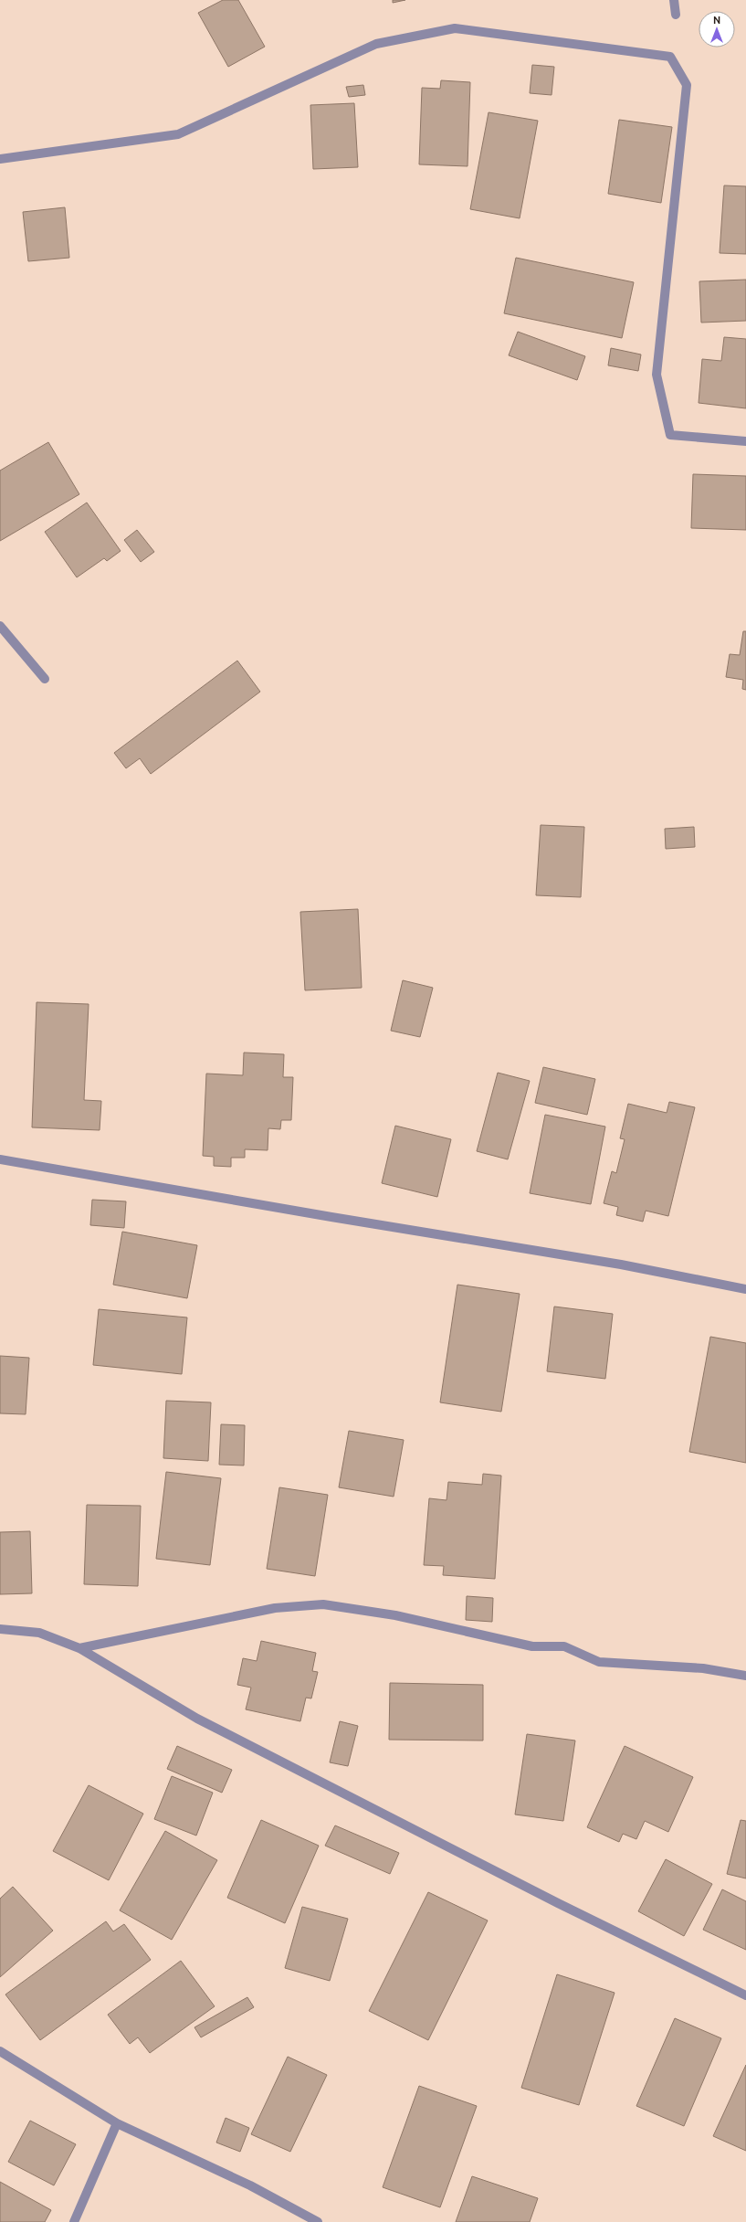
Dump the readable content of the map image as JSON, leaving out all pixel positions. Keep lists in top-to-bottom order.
{
  "north": "top"
}
